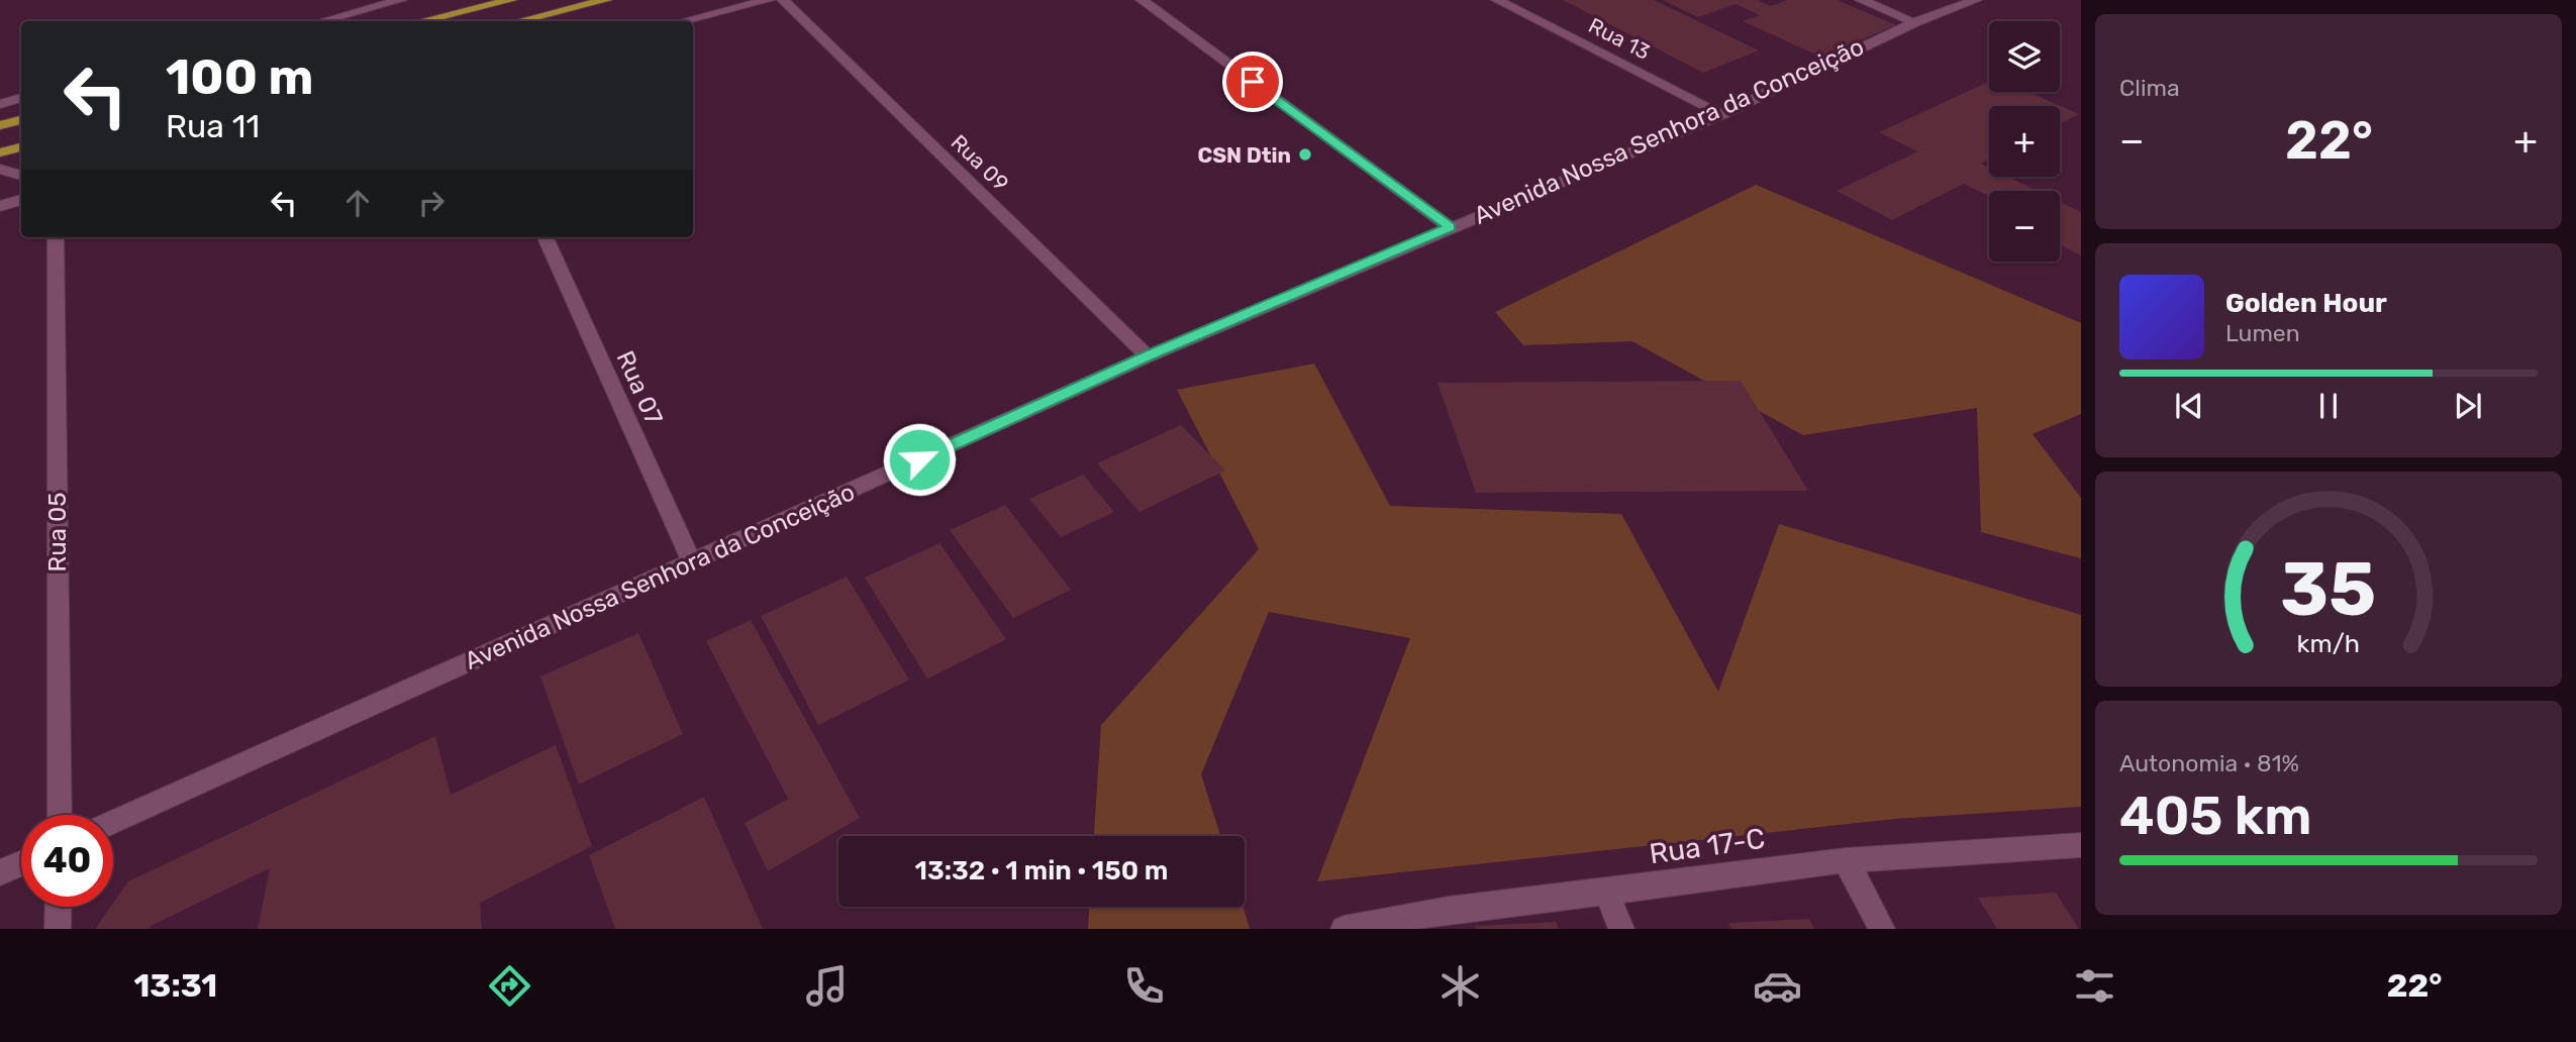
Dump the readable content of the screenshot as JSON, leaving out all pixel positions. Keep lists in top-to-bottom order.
{
  "streets": {
    "street": [
      "Rua 13",
      "Avenida Nossa Senhora da Conceição",
      "Rua 09",
      "Rua 07",
      "Rua 05",
      "Rua 17-C"
    ]
  },
  "crossings": [
    ["Rua 13", "Avenida Nossa Senhora da Conceição"],
    ["Avenida Nossa Senhora da Conceição", "Rua 09"],
    ["Avenida Nossa Senhora da Conceição", "Rua 07"]
  ],
  "places": ["CSN Dtin"],
  "page": {
    "tile": [
      "Clima",
      ["Autonomia · 81%", "405 km"]
    ],
    "map_buttons": ["+", "−"],
    "turn": ["100 m", "Rua 11"],
    "heat": ["−", "22°", "+"],
    "song": ["Golden Hour", "Lumen"],
    "limit": "40",
    "trip": "13:32 · 1 min · 150 m",
    "tabs": ["13:31", "22°"],
    "gauge": ["35", "km/h"]
  }
}
